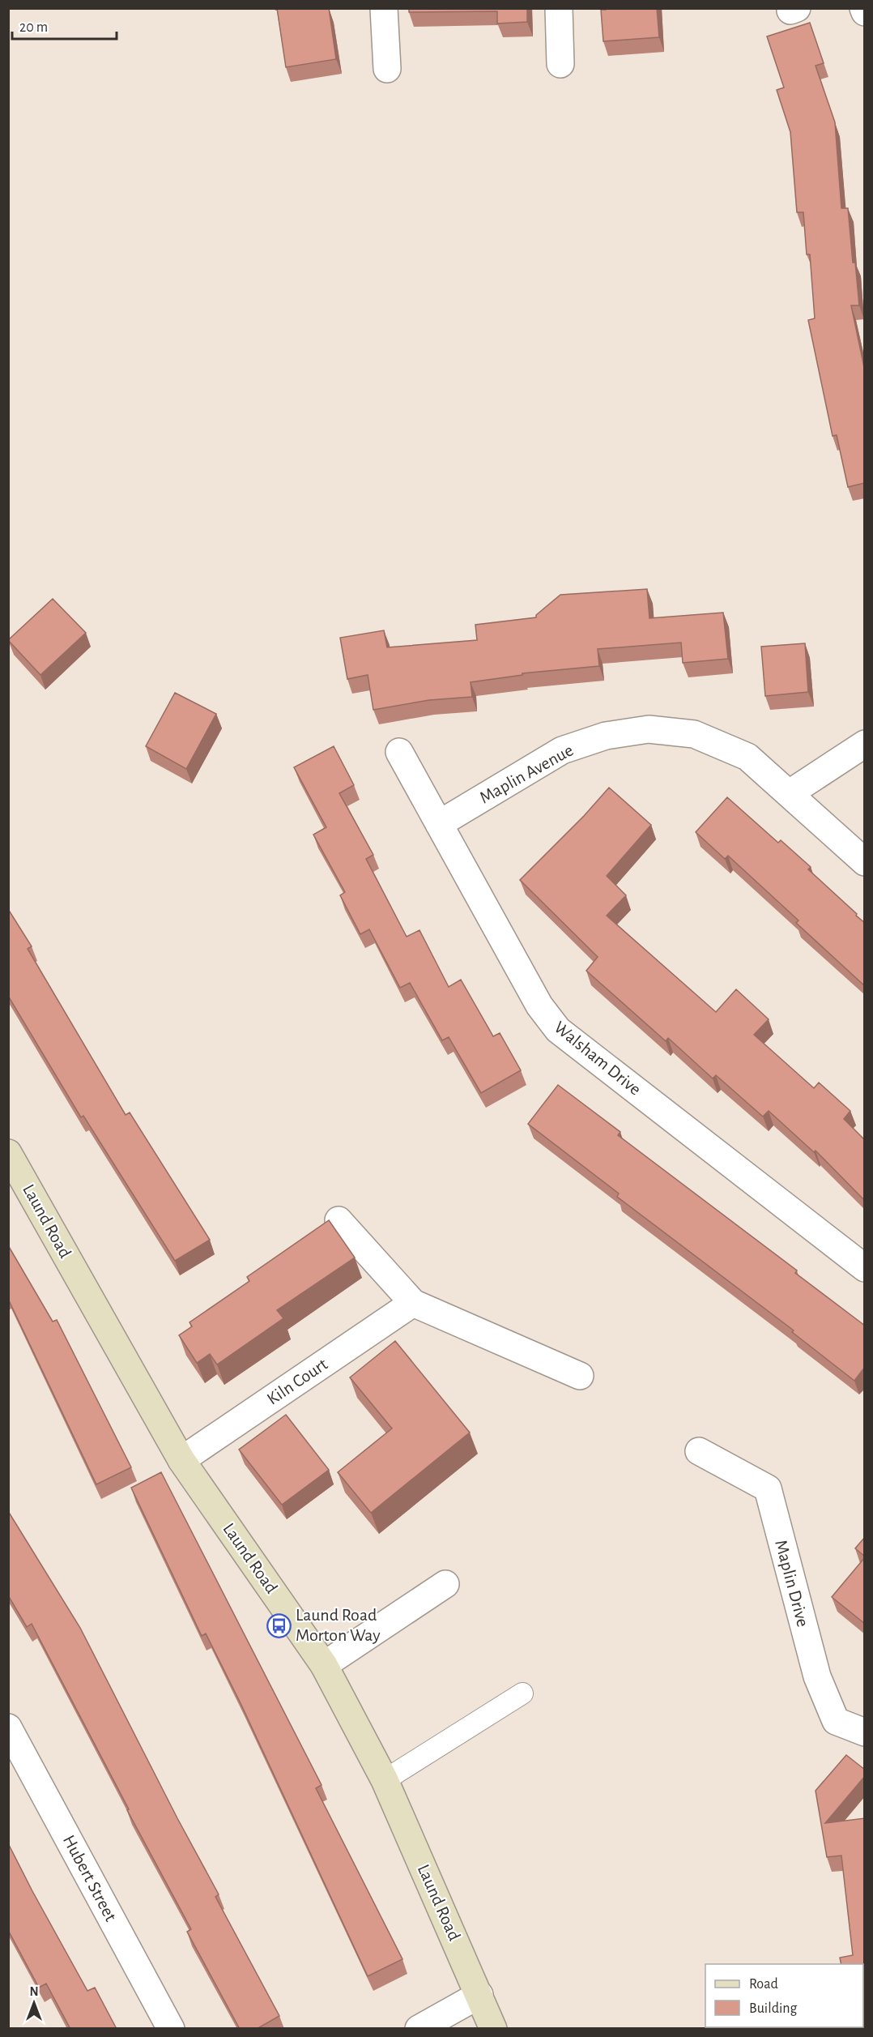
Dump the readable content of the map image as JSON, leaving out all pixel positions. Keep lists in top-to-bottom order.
{
  "streets": {
    "street": [
      "Maplin Avenue",
      "Walsham Drive",
      "Laund Road",
      "Kiln Court",
      "Maplin Drive",
      "Hubert Street"
    ]
  },
  "crossings": [
    ["Maplin Avenue", "Walsham Drive"],
    ["Laund Road", "Kiln Court"]
  ],
  "places": {
    "bus stop": ["Laund Road Morton Way"]
  },
  "legend": ["Road", "Building"],
  "scale_bar": "20 m",
  "north": "top"
}
